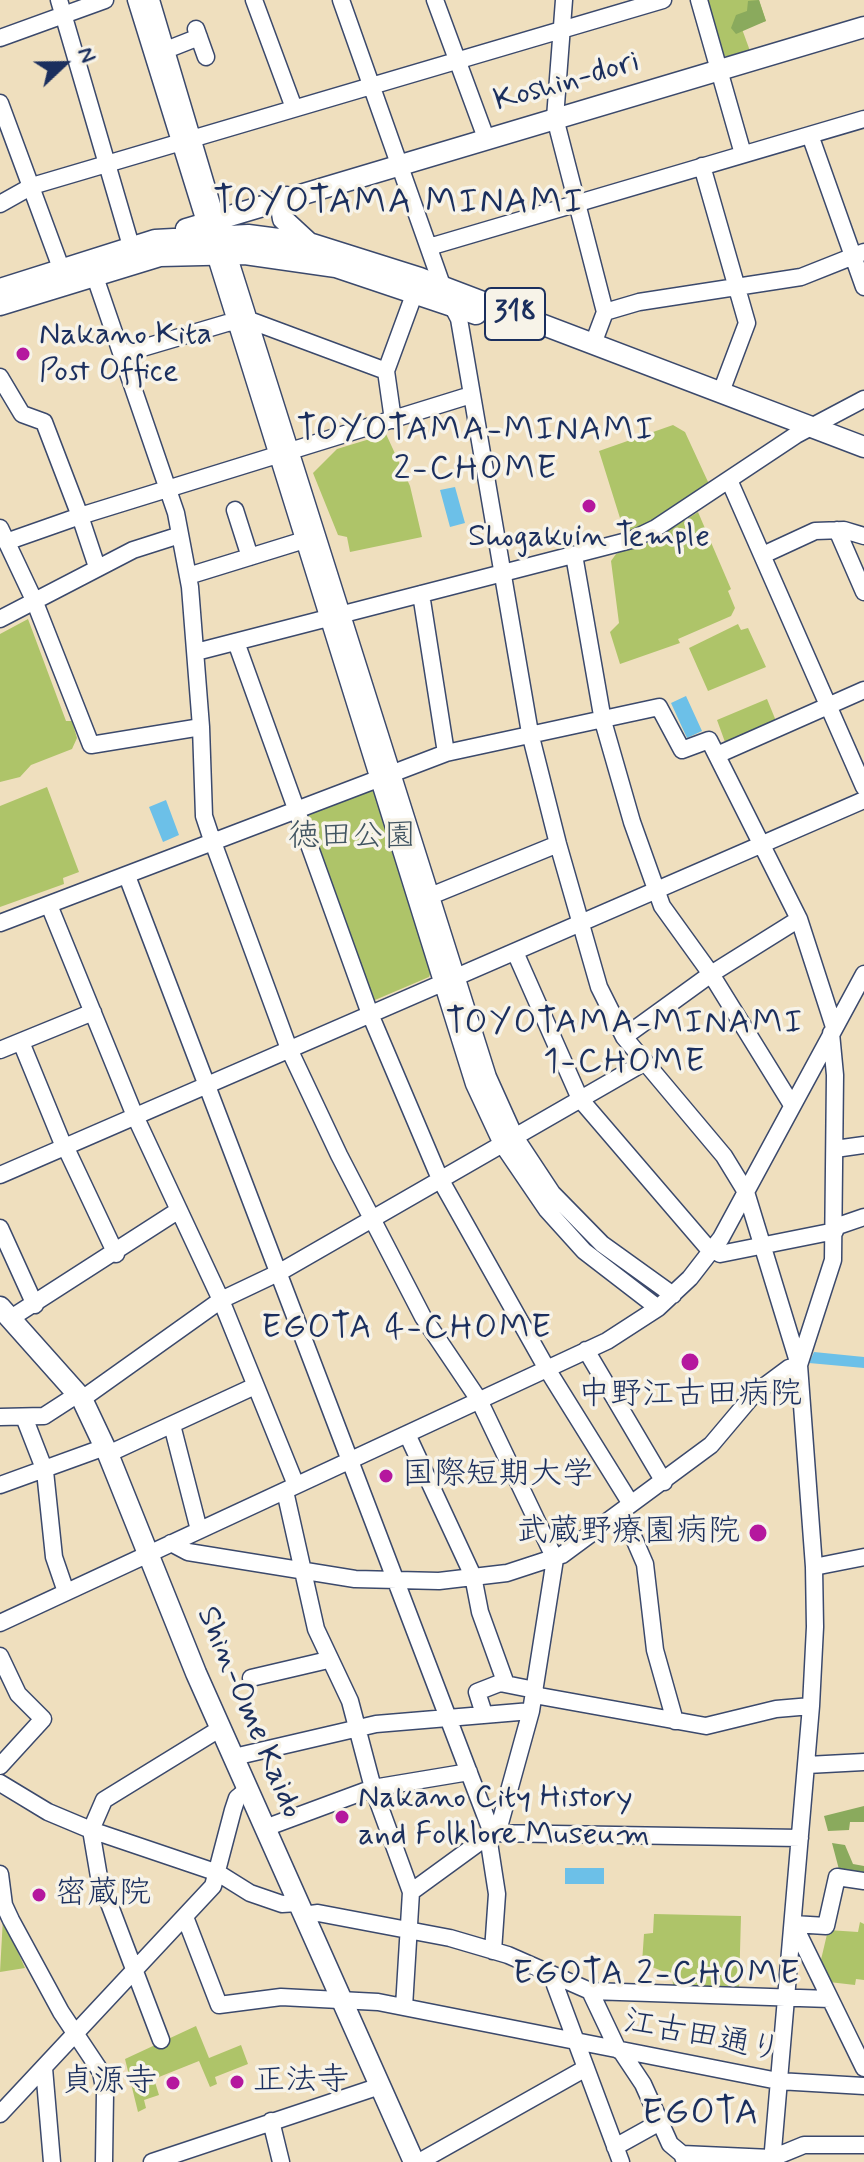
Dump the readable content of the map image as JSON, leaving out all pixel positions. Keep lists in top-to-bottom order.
{
  "streets": {
    "main road": ["Koshin-dori", "318", "Shin-Ome Kaido"],
    "street": ["江古田通り"]
  },
  "crossings": [
    ["Koshin-dori", "318"],
    ["Shin-Ome Kaido", "江古田通り"]
  ],
  "districts": [
    "TOYOTAMA MINAMI",
    "TOYOTAMA-MINAMI 2-CHOME",
    "TOYOTAMA-MINAMI 1-CHOME",
    "EGOTA 4-CHOME",
    "EGOTA 2-CHOME",
    "EGOTA"
  ],
  "parks": ["徳田公園"],
  "places": [
    "Nakano Kita Post Office",
    "Shogakuin Temple",
    "中野江古田病院",
    "国際短期大学",
    "武蔵野療園病院",
    "Nakano City History and Folklore Museum",
    "密蔵院",
    "正法寺",
    "貞源寺"
  ],
  "north": "right"
}
